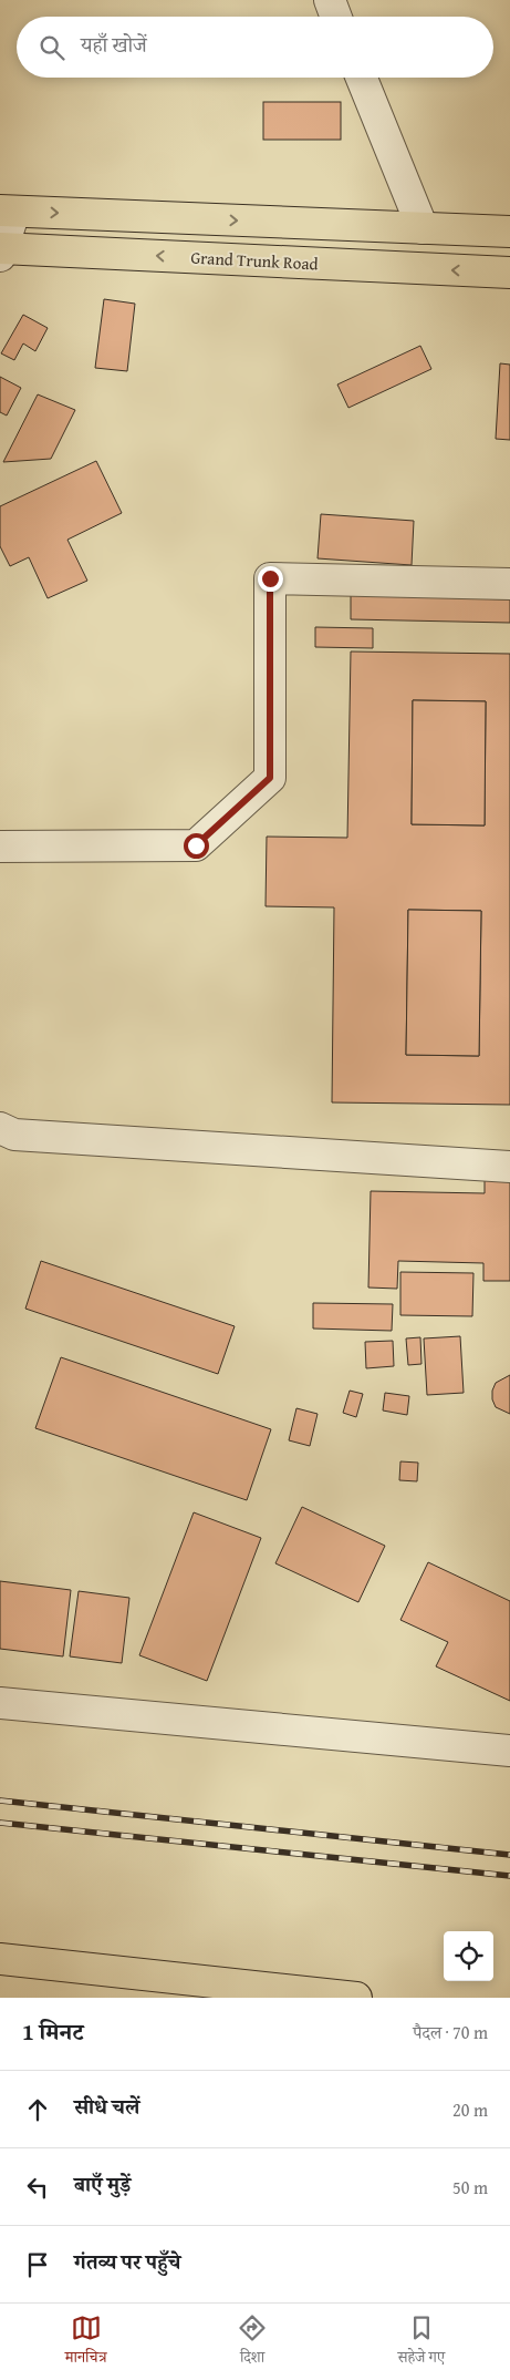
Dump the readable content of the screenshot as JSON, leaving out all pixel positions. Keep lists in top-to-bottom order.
{
  "streets": {
    "main road": ["Grand Trunk Road"]
  },
  "page": {
    "search": "यहाँ खोजें",
    "heading": ["1 मिनट", "पैदल · 70 m"],
    "list": [
      ["सीधे चलें", "20 m"],
      ["बाएँ मुड़ें", "50 m"],
      "गंतव्य पर पहुँचे"
    ],
    "nav": ["मानचित्र", "दिशा", "सहेजे गए"]
  }
}
